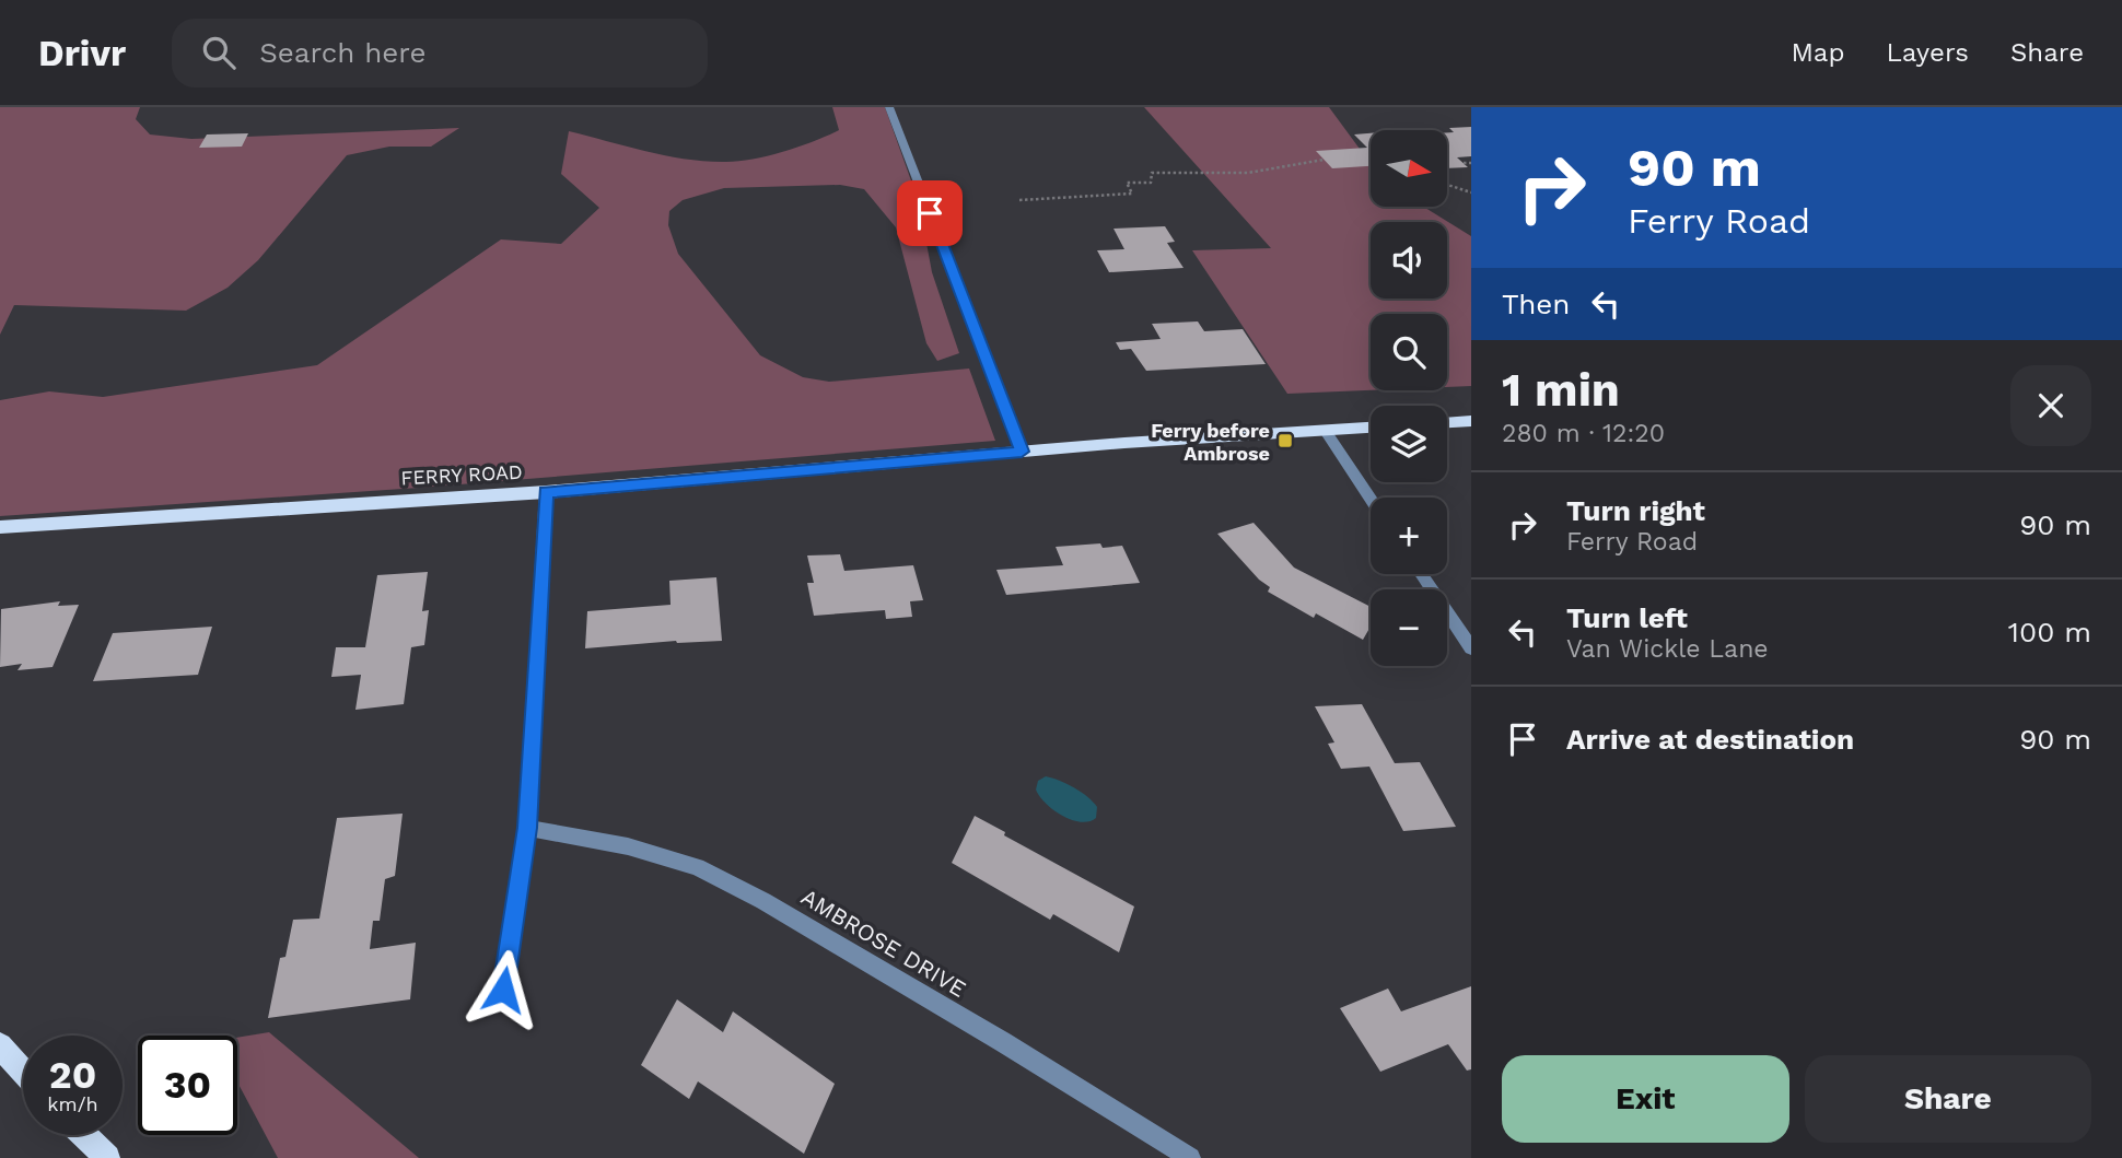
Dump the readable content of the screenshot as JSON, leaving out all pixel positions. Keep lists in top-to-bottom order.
{
  "streets": {
    "main road": ["FERRY ROAD"],
    "street": ["AMBROSE DRIVE"]
  },
  "places": {
    "transit": ["Ferry before Ambrose"]
  },
  "north": "right",
  "page": {
    "header": "Drivr",
    "search": "Search here",
    "nav": ["Map", "Layers", "Share"],
    "turn": ["90 m", "Ferry Road"],
    "map_buttons": ["+", "−"],
    "then": "Then",
    "heading": ["1 min", "280 m · 12:20"],
    "list": [
      {
        "name": "Turn right",
        "note": "Ferry Road",
        "value": "90 m"
      },
      {
        "name": "Turn left",
        "note": "Van Wickle Lane",
        "value": "100 m"
      },
      {
        "name": "Arrive at destination",
        "value": "90 m"
      }
    ],
    "speed": "20 km/h",
    "limit": "30",
    "buttons": ["Exit", "Share"]
  }
}
